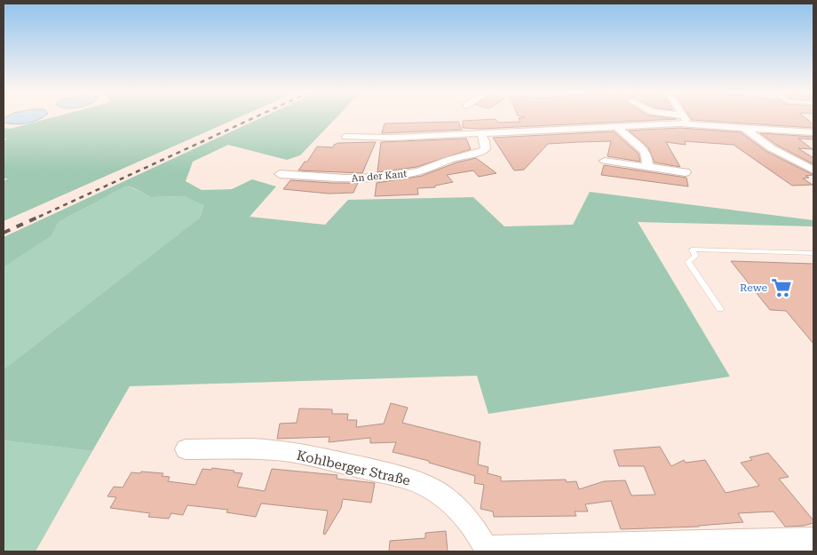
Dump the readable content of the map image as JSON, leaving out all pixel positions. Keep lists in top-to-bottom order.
{
  "streets": {
    "street": ["An der Kant", "Kohlberger Straße"]
  },
  "places": {
    "supermarket": ["Rewe"]
  }
}
